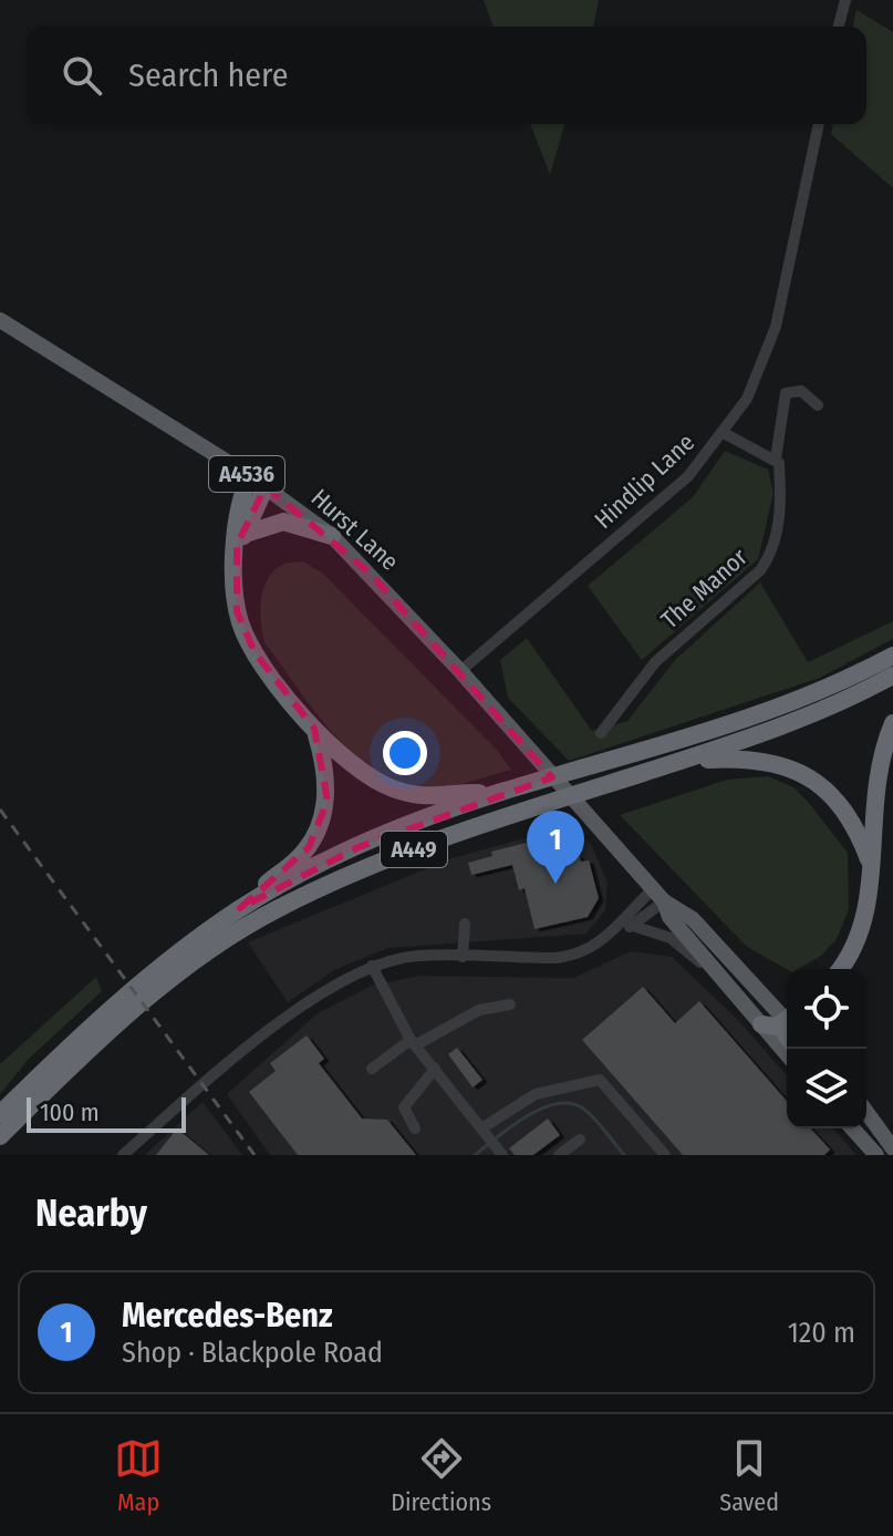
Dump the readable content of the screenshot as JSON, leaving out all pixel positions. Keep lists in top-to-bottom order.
{
  "streets": {
    "highway": ["A449"],
    "main road": ["A4536", "Hurst Lane"],
    "street": ["Hindlip Lane", "The Manor"]
  },
  "crossings": [
    ["A4536", "Hurst Lane"],
    ["Hindlip Lane", "Hurst Lane"]
  ],
  "scale_bar": "100 m",
  "page": {
    "search": "Search here",
    "pins": "1",
    "scale": "100 m",
    "heading": "Nearby",
    "list": [
      {
        "mark": "1",
        "name": "Mercedes-Benz",
        "note": "Shop · Blackpole Road",
        "value": "120 m"
      }
    ],
    "nav": ["Map", "Directions", "Saved"]
  }
}
